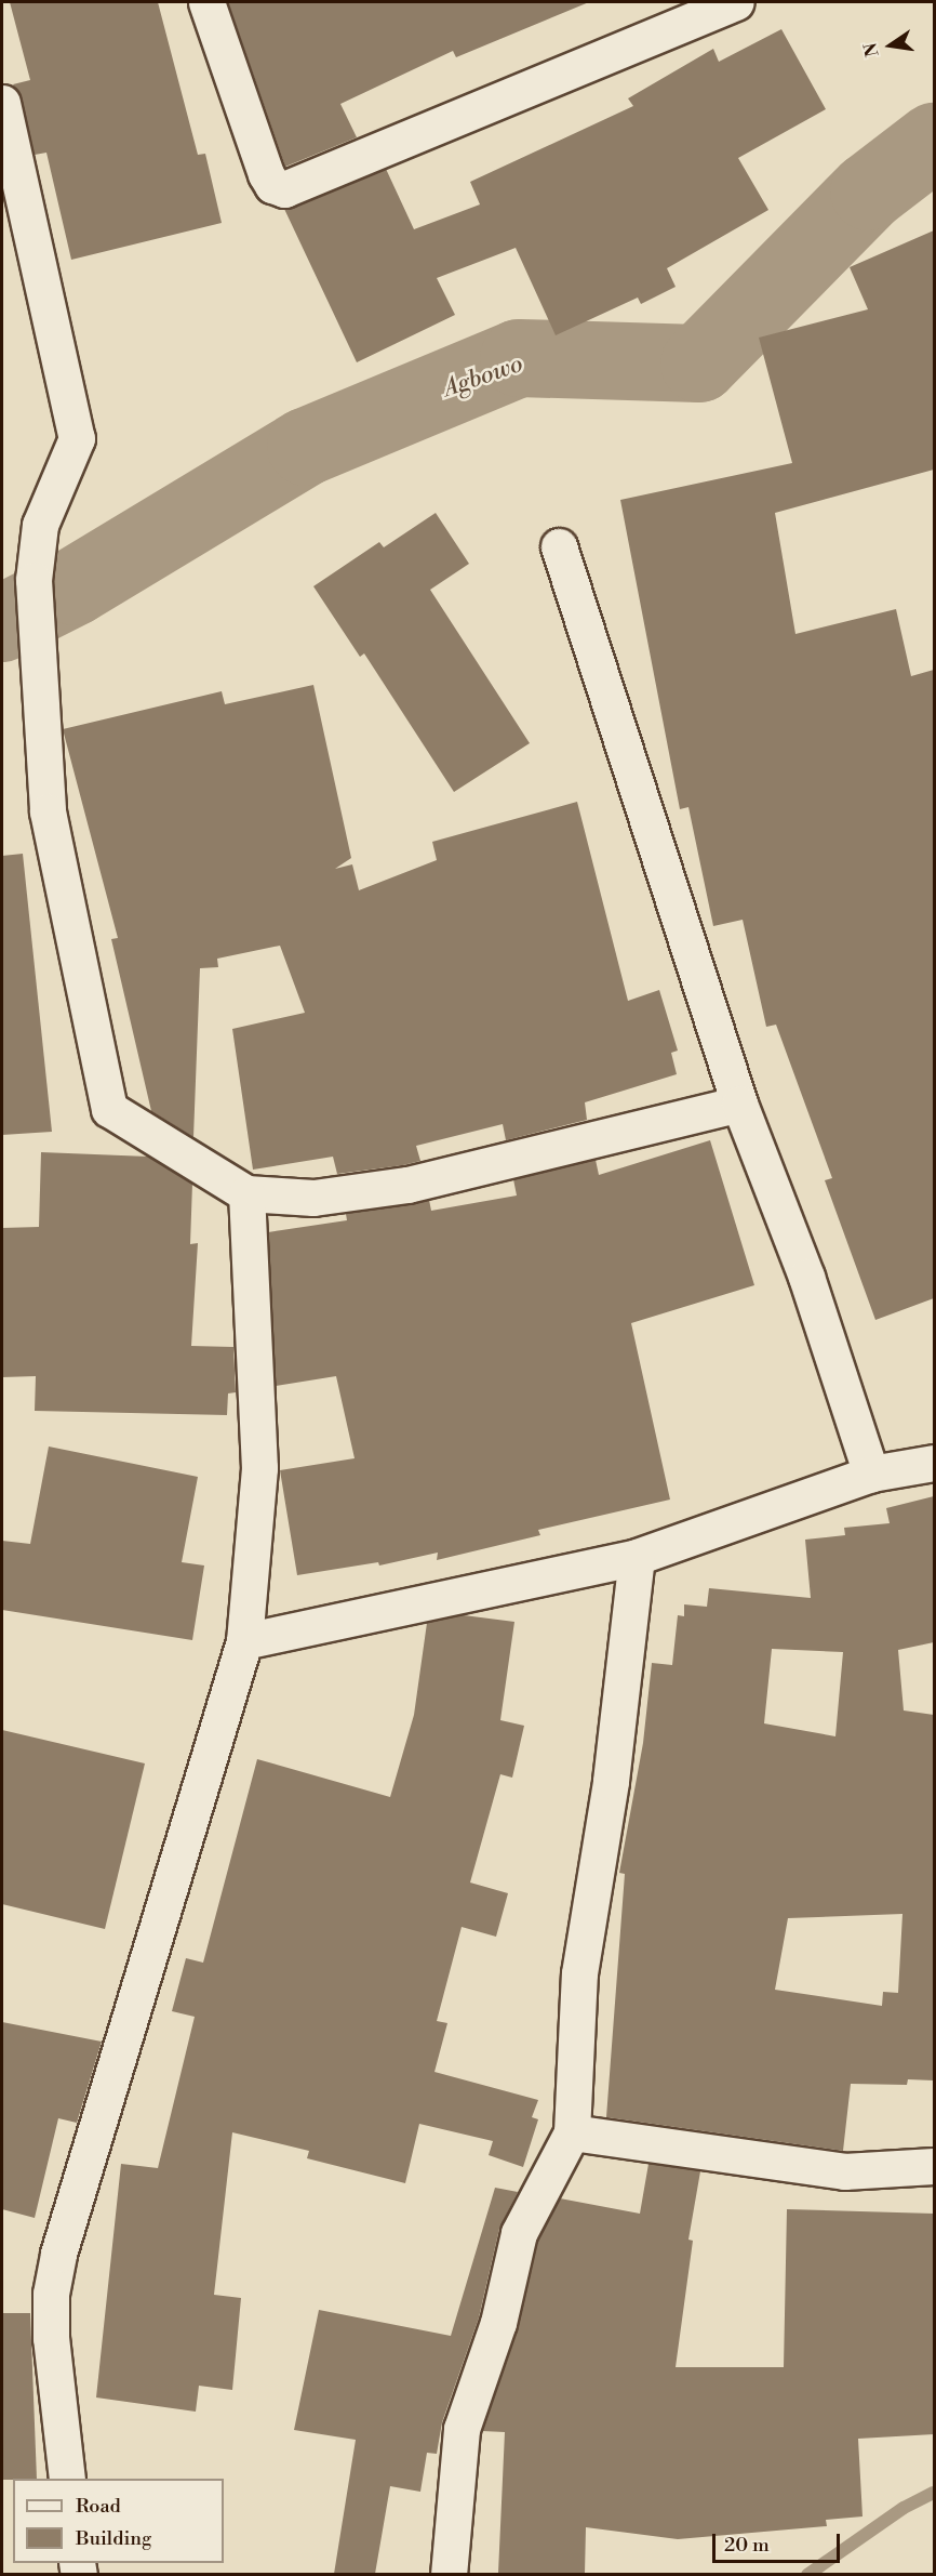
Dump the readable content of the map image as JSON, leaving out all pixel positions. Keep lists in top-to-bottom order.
{
  "water": ["Agbowo"],
  "legend": ["Road", "Building"],
  "scale_bar": "20 m",
  "north": "left"
}
